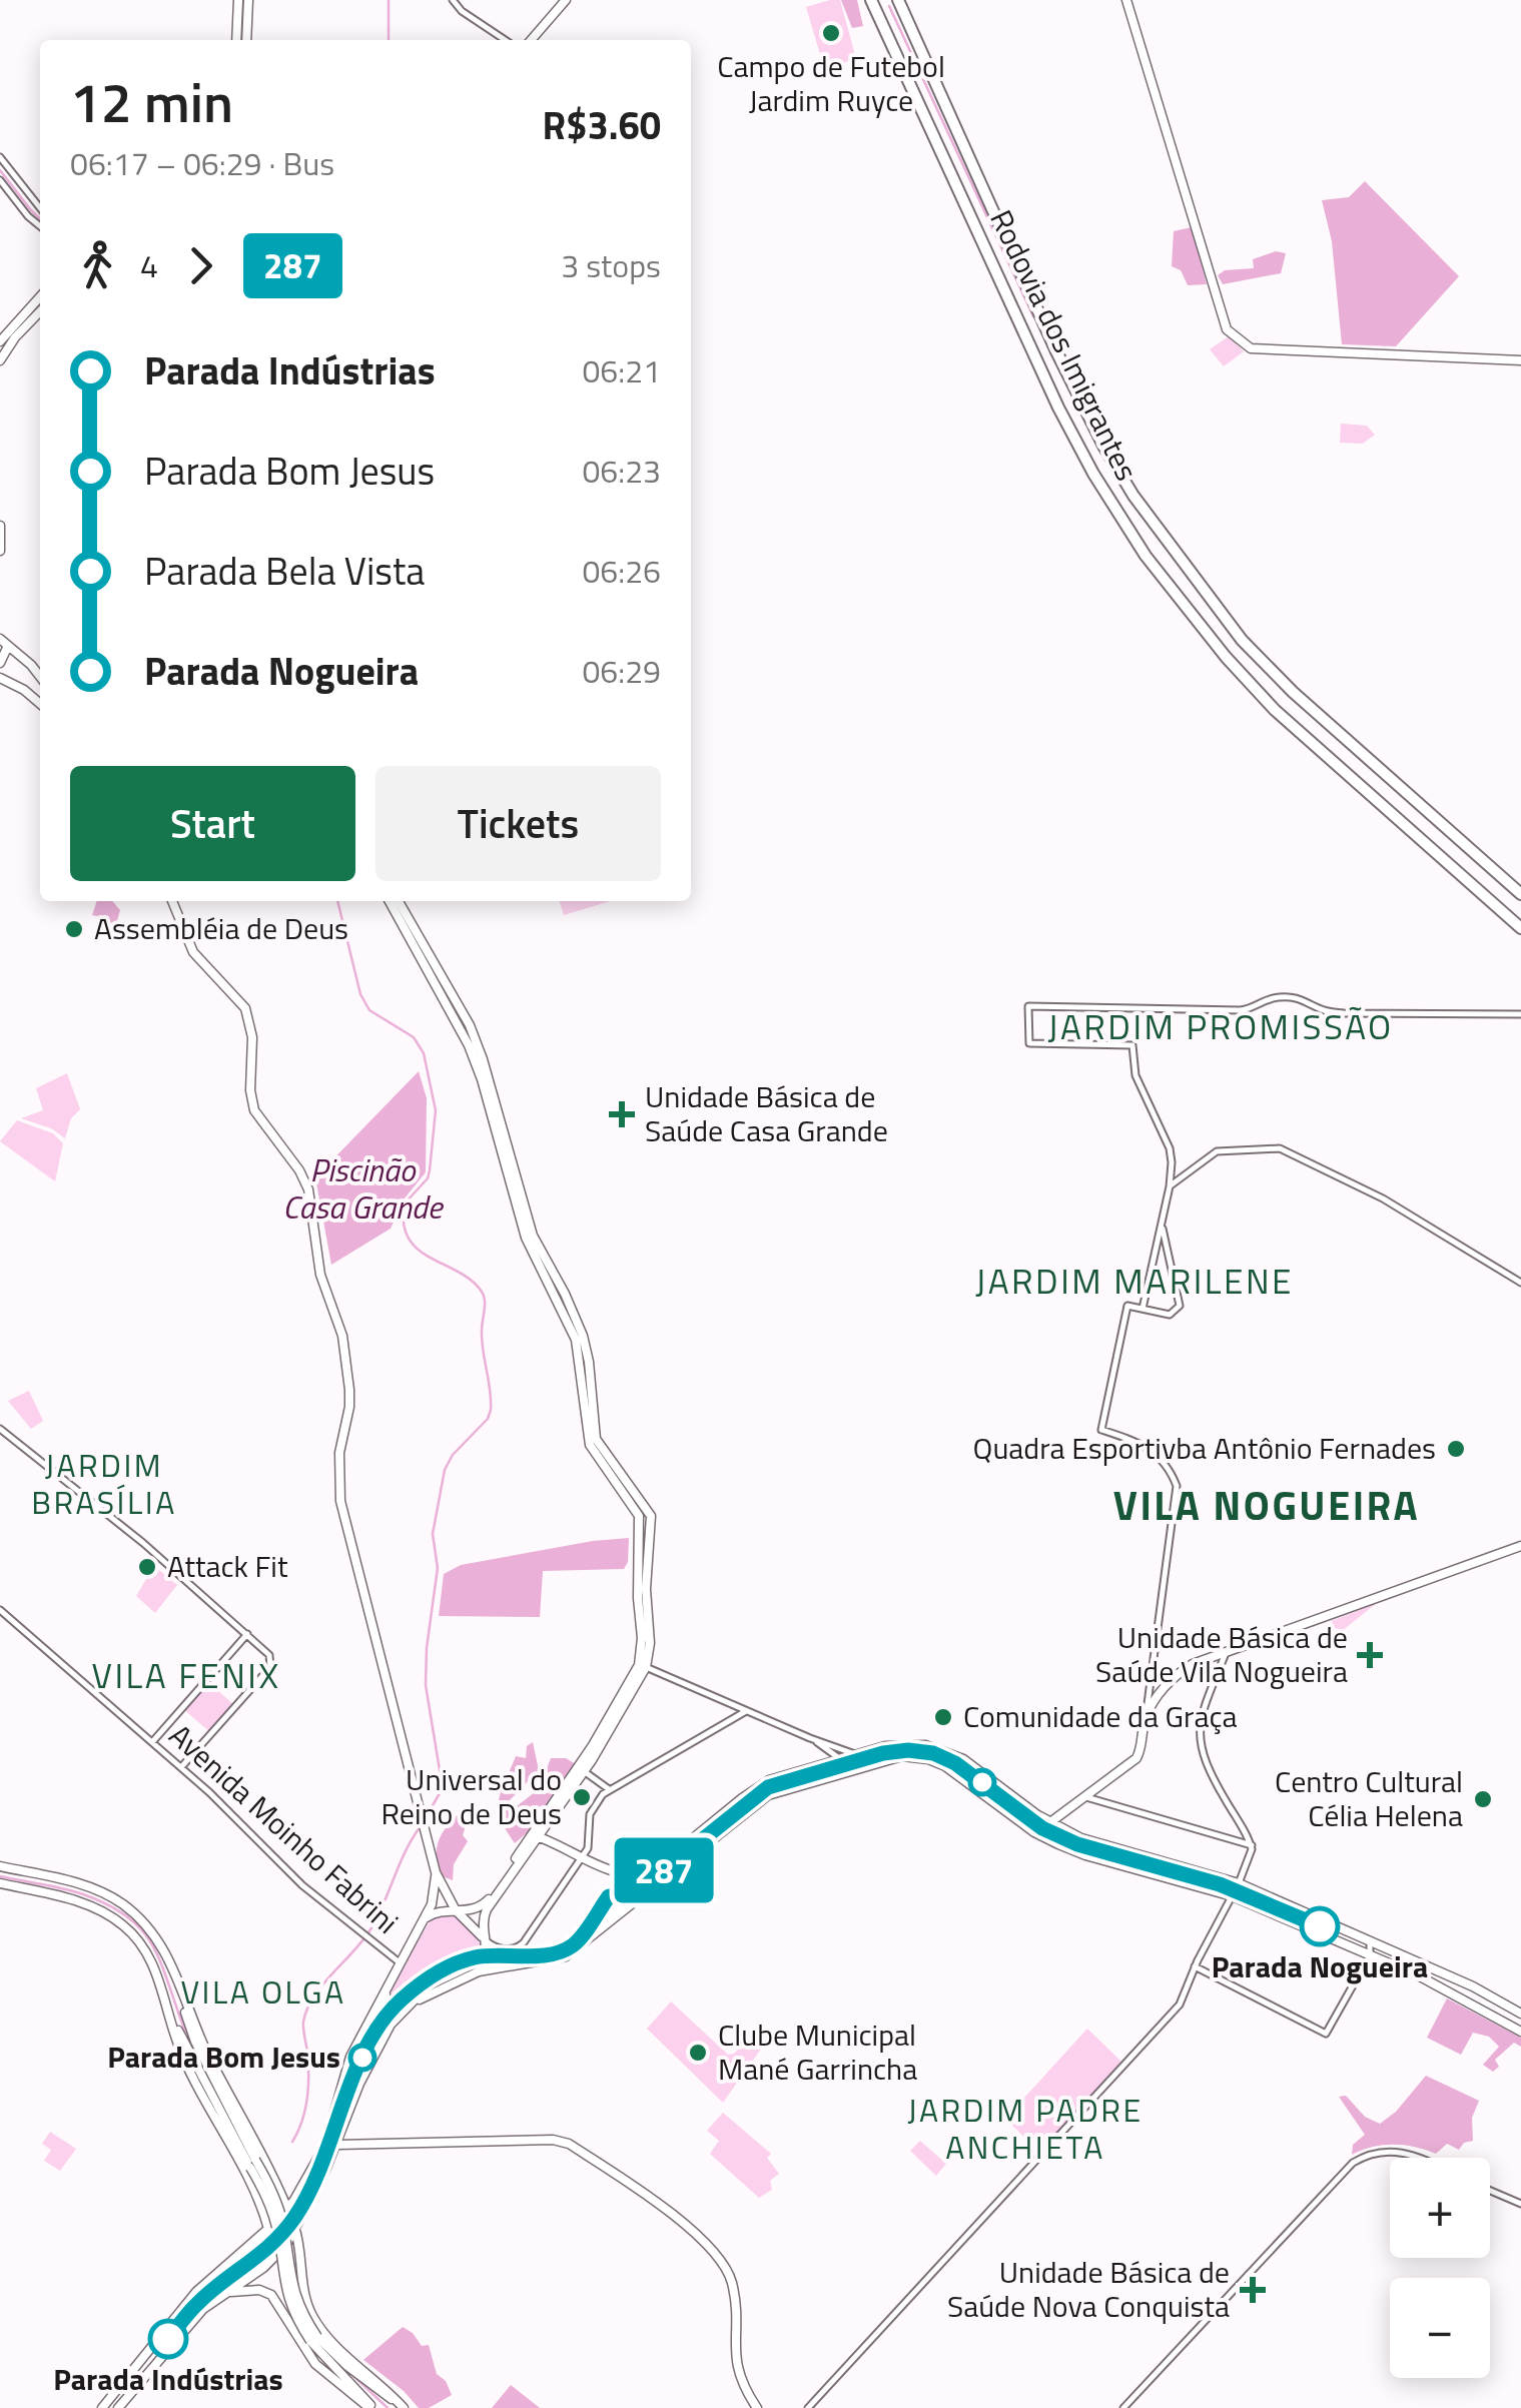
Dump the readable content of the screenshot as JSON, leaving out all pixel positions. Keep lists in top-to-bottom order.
{
  "streets": {
    "highway": ["Rodovia dos Imigrantes"],
    "street": ["Avenida Moinho Fabrini"]
  },
  "districts": [
    "JARDIM PROMISSÃO",
    "JARDIM MARILENE",
    "JARDIM BRASÍLIA",
    "VILA NOGUEIRA",
    "VILA FENIX",
    "VILA OLGA",
    "JARDIM PADRE ANCHIETA"
  ],
  "water": ["Piscinão Casa Grande"],
  "places": {
    "other": [
      "Campo de Futebol Jardim Ruyce",
      "Assembléia de Deus",
      "Quadra Esportivba Antônio Fernades",
      "Attack Fit",
      "Comunidade da Graça",
      "Universal do Reino de Deus",
      "Centro Cultural Célia Helena",
      "Parada Nogueira",
      "Clube Municipal Mané Garrincha",
      "Parada Bom Jesus",
      "Parada Indústrias"
    ],
    "health": ["Unidade Básica de Saúde Casa Grande", "Unidade Básica de Saúde Vila Nogueira", "Unidade Básica de Saúde Nova Conquista"]
  },
  "lines": ["bus line 287"],
  "page": {
    "on_map": "287",
    "heading": ["12 min", "06:17 – 06:29 · Bus", "R$3.60"],
    "legs": ["4", "287", "3 stops"],
    "list": [
      {
        "name": "Parada Indústrias",
        "value": "06:21"
      },
      {
        "name": "Parada Bom Jesus",
        "value": "06:23"
      },
      {
        "name": "Parada Bela Vista",
        "value": "06:26"
      },
      {
        "name": "Parada Nogueira",
        "value": "06:29"
      }
    ],
    "buttons": ["Start", "Tickets"],
    "map_buttons": ["+", "−"]
  }
}
